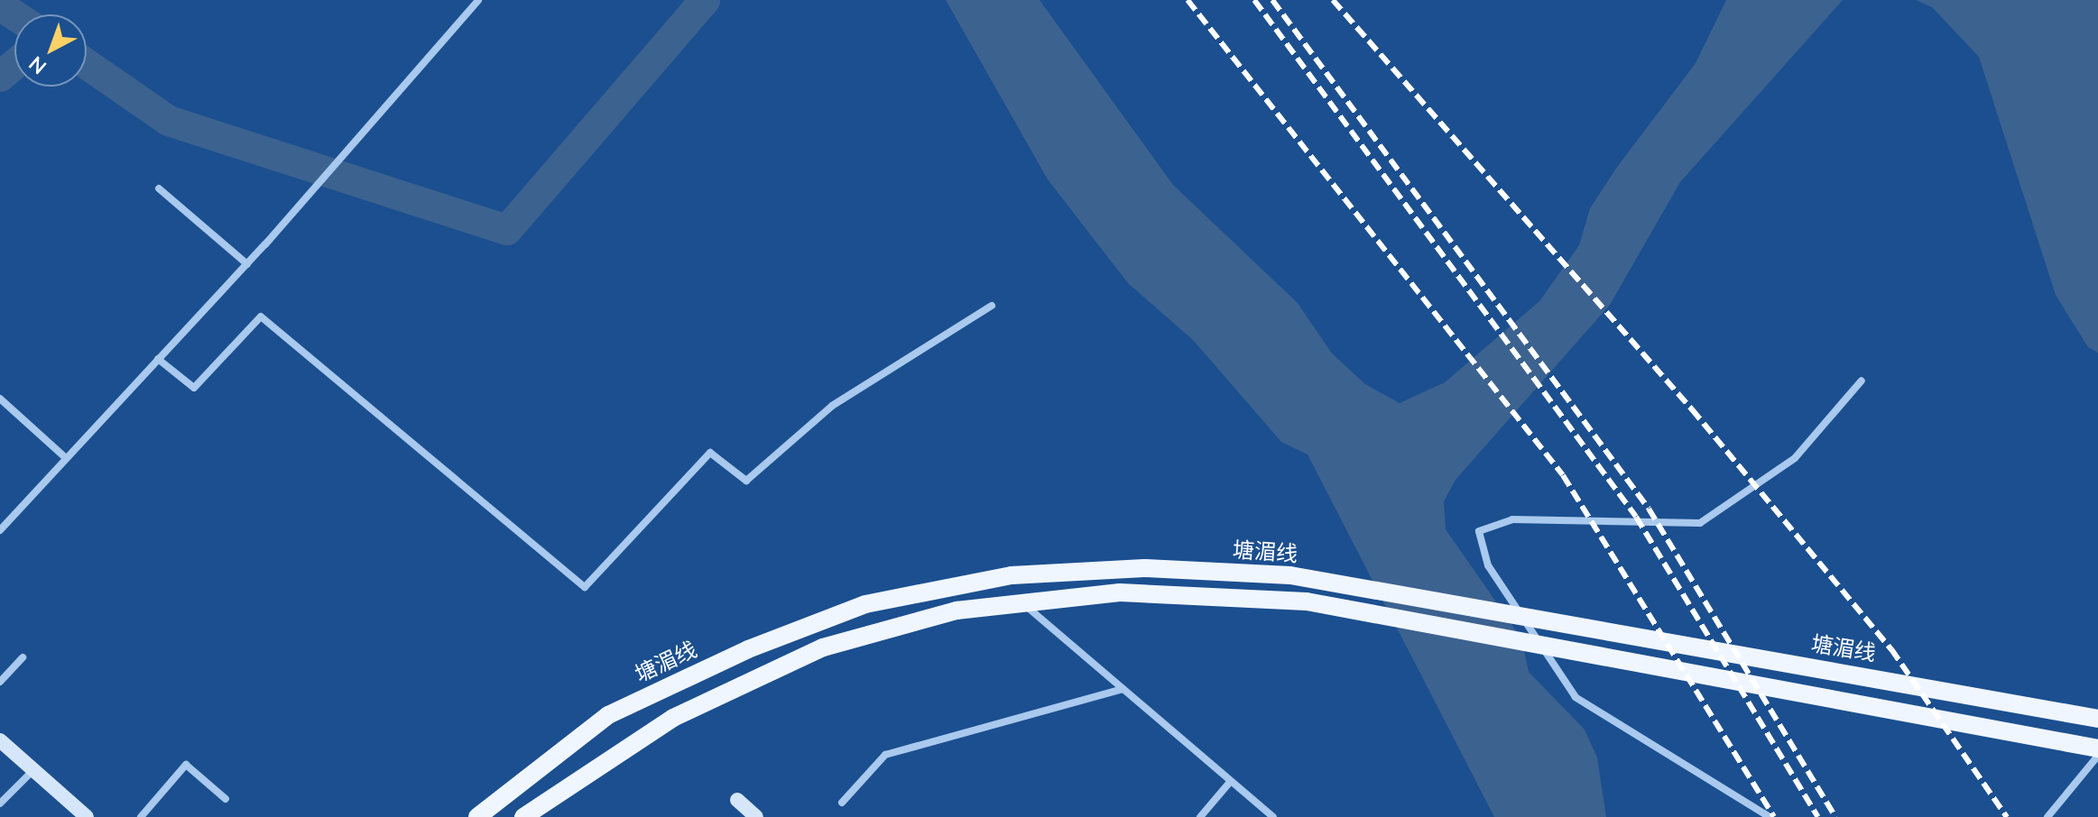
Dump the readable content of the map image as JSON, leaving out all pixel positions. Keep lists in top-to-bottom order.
{
  "streets": {
    "main road": ["塘湄线"]
  },
  "north": "bottom left"
}
